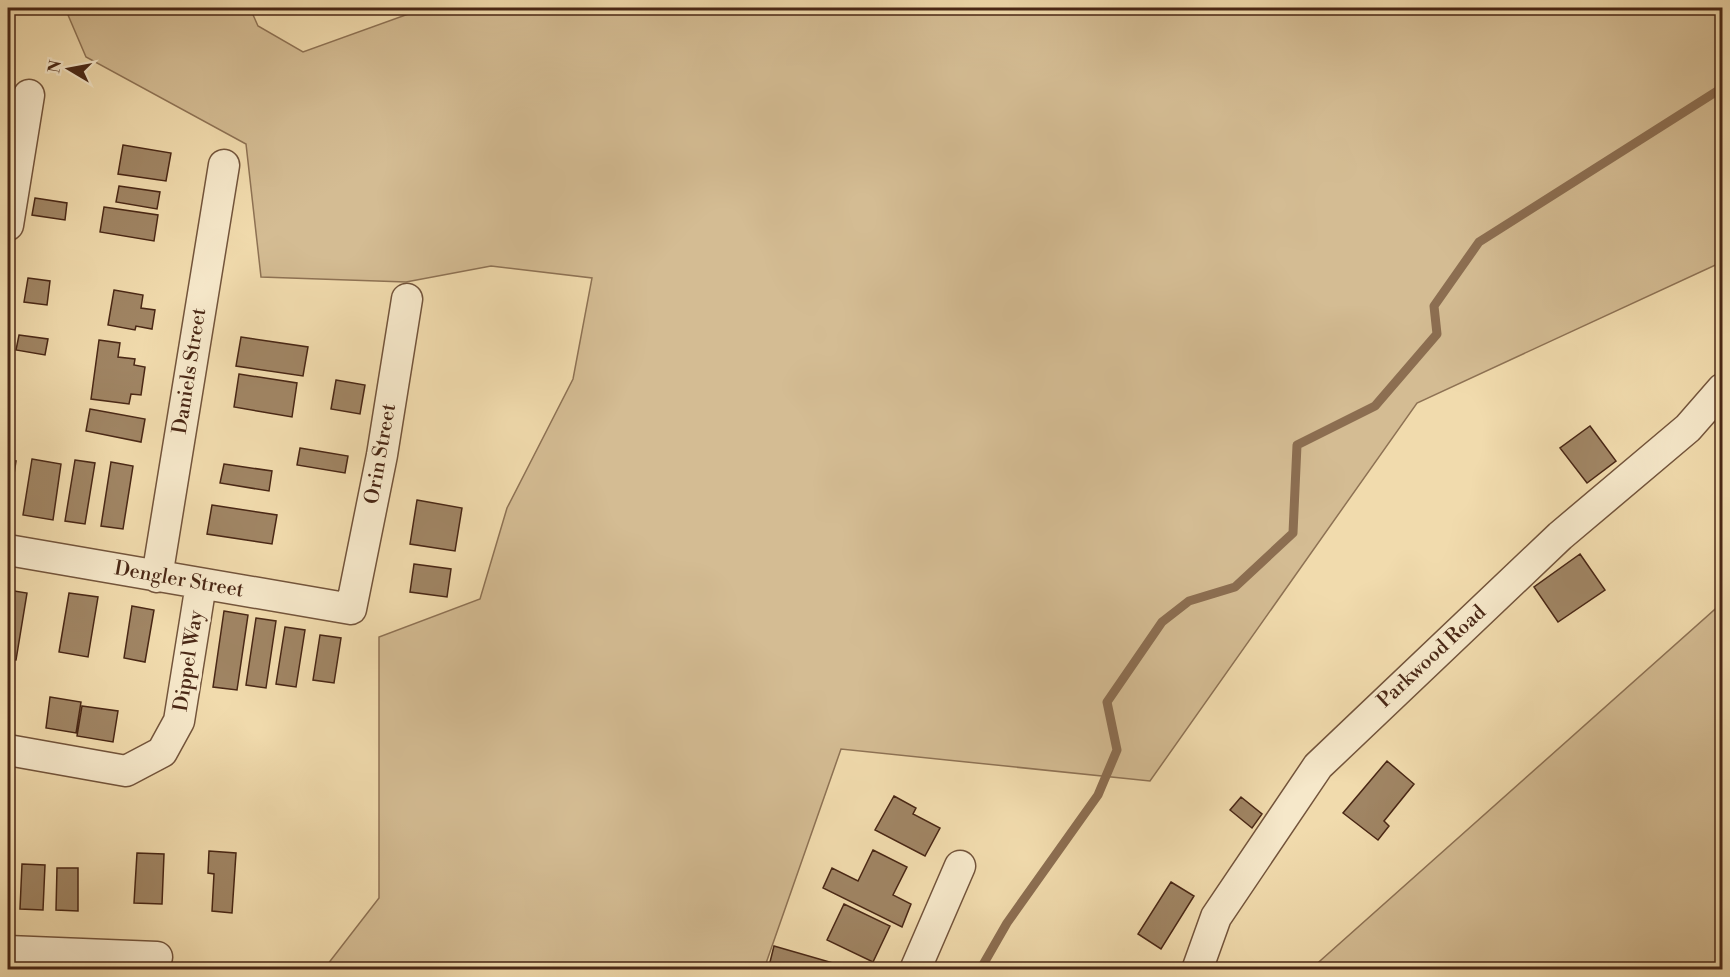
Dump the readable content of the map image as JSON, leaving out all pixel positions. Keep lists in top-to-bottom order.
{
  "streets": {
    "street": [
      "Daniels Street",
      "Orin Street",
      "Dengler Street",
      "Parkwood Road",
      "Dippel Way"
    ]
  },
  "crossings": [
    ["Daniels Street", "Dengler Street"],
    ["Orin Street", "Dengler Street"],
    ["Dengler Street", "Dippel Way"]
  ],
  "north": "left"
}
